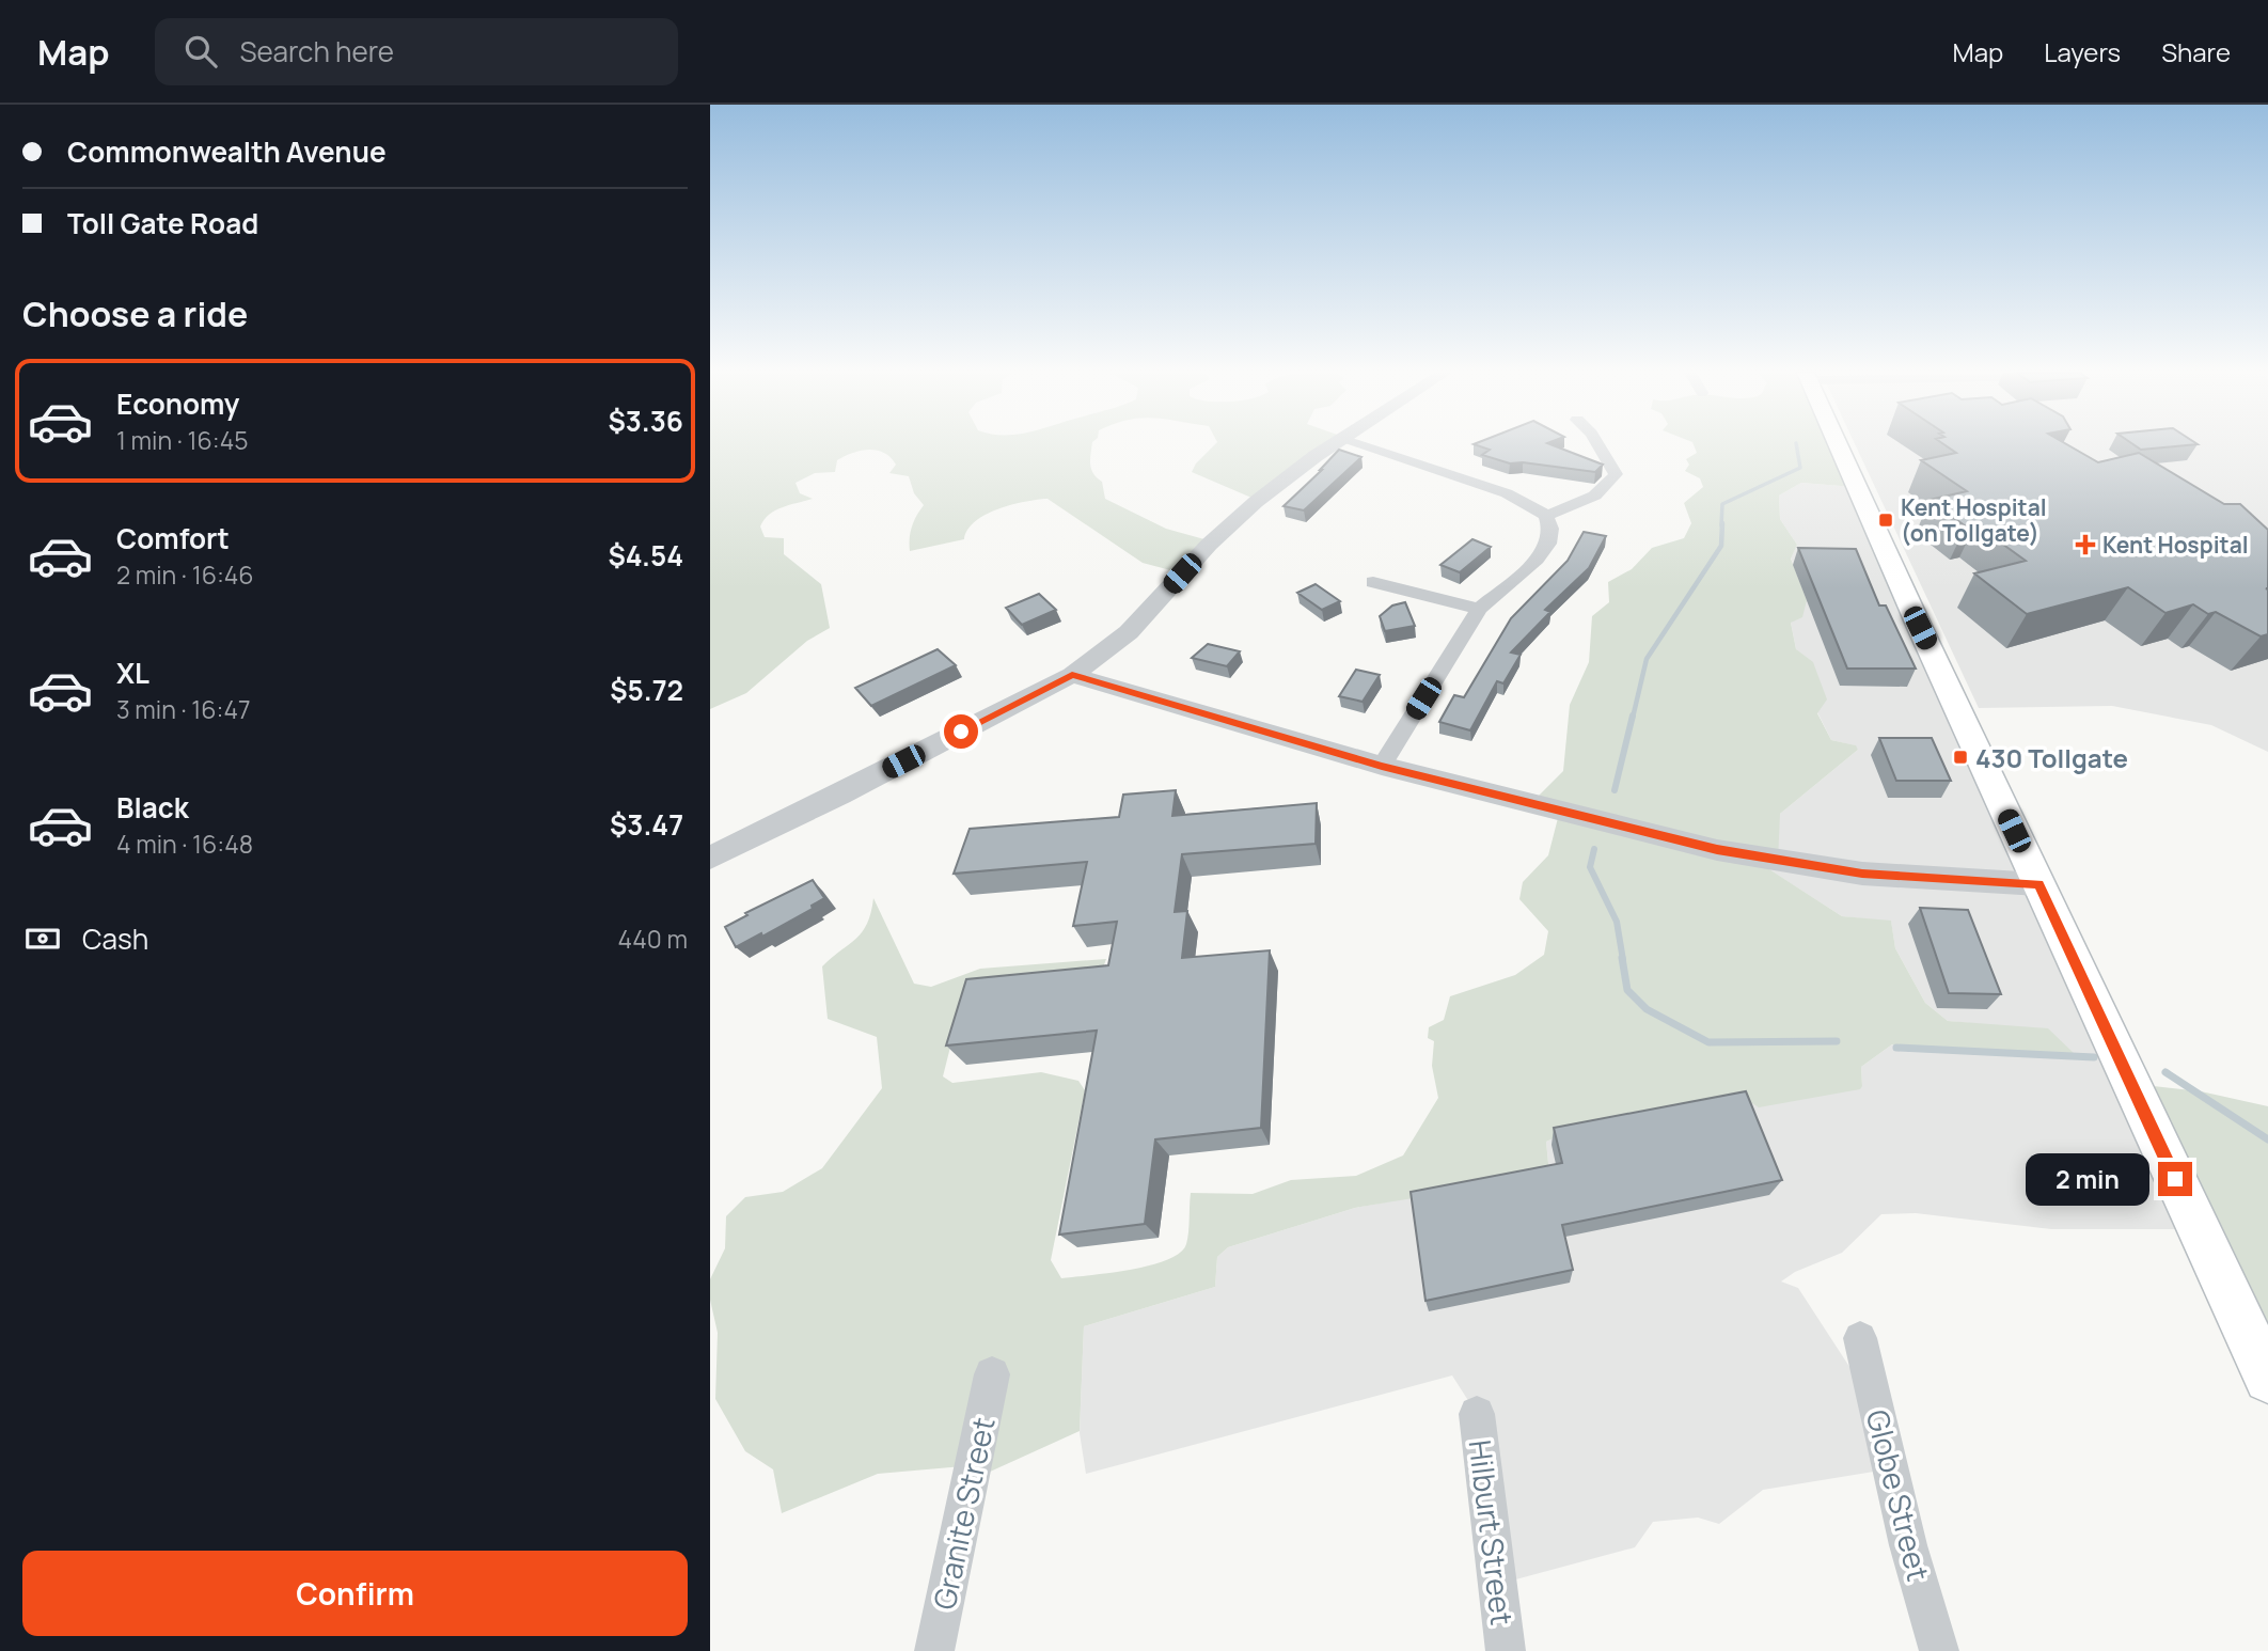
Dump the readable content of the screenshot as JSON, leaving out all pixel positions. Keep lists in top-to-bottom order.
{
  "streets": {
    "street": ["Globe Street", "Granite Street", "Hilburt Street"]
  },
  "places": {
    "transit": ["Kent Hospital (on Tollgate)", "430 Tollgate"],
    "health": ["Kent Hospital"]
  },
  "page": {
    "header": "Map",
    "search": "Search here",
    "nav": ["Map", "Layers", "Share"],
    "banner": ["Commonwealth Avenue", "Toll Gate Road"],
    "heading": "Choose a ride",
    "list": [
      {
        "name": "Economy",
        "note": "1 min · 16:45",
        "value": "$3.36"
      },
      {
        "name": "Comfort",
        "note": "2 min · 16:46",
        "value": "$4.54"
      },
      {
        "name": "XL",
        "note": "3 min · 16:47",
        "value": "$5.72"
      },
      {
        "name": "Black",
        "note": "4 min · 16:48",
        "value": "$3.47"
      }
    ],
    "pay": ["Cash", "440 m"],
    "bubble": "2 min",
    "buttons": "Confirm"
  }
}
